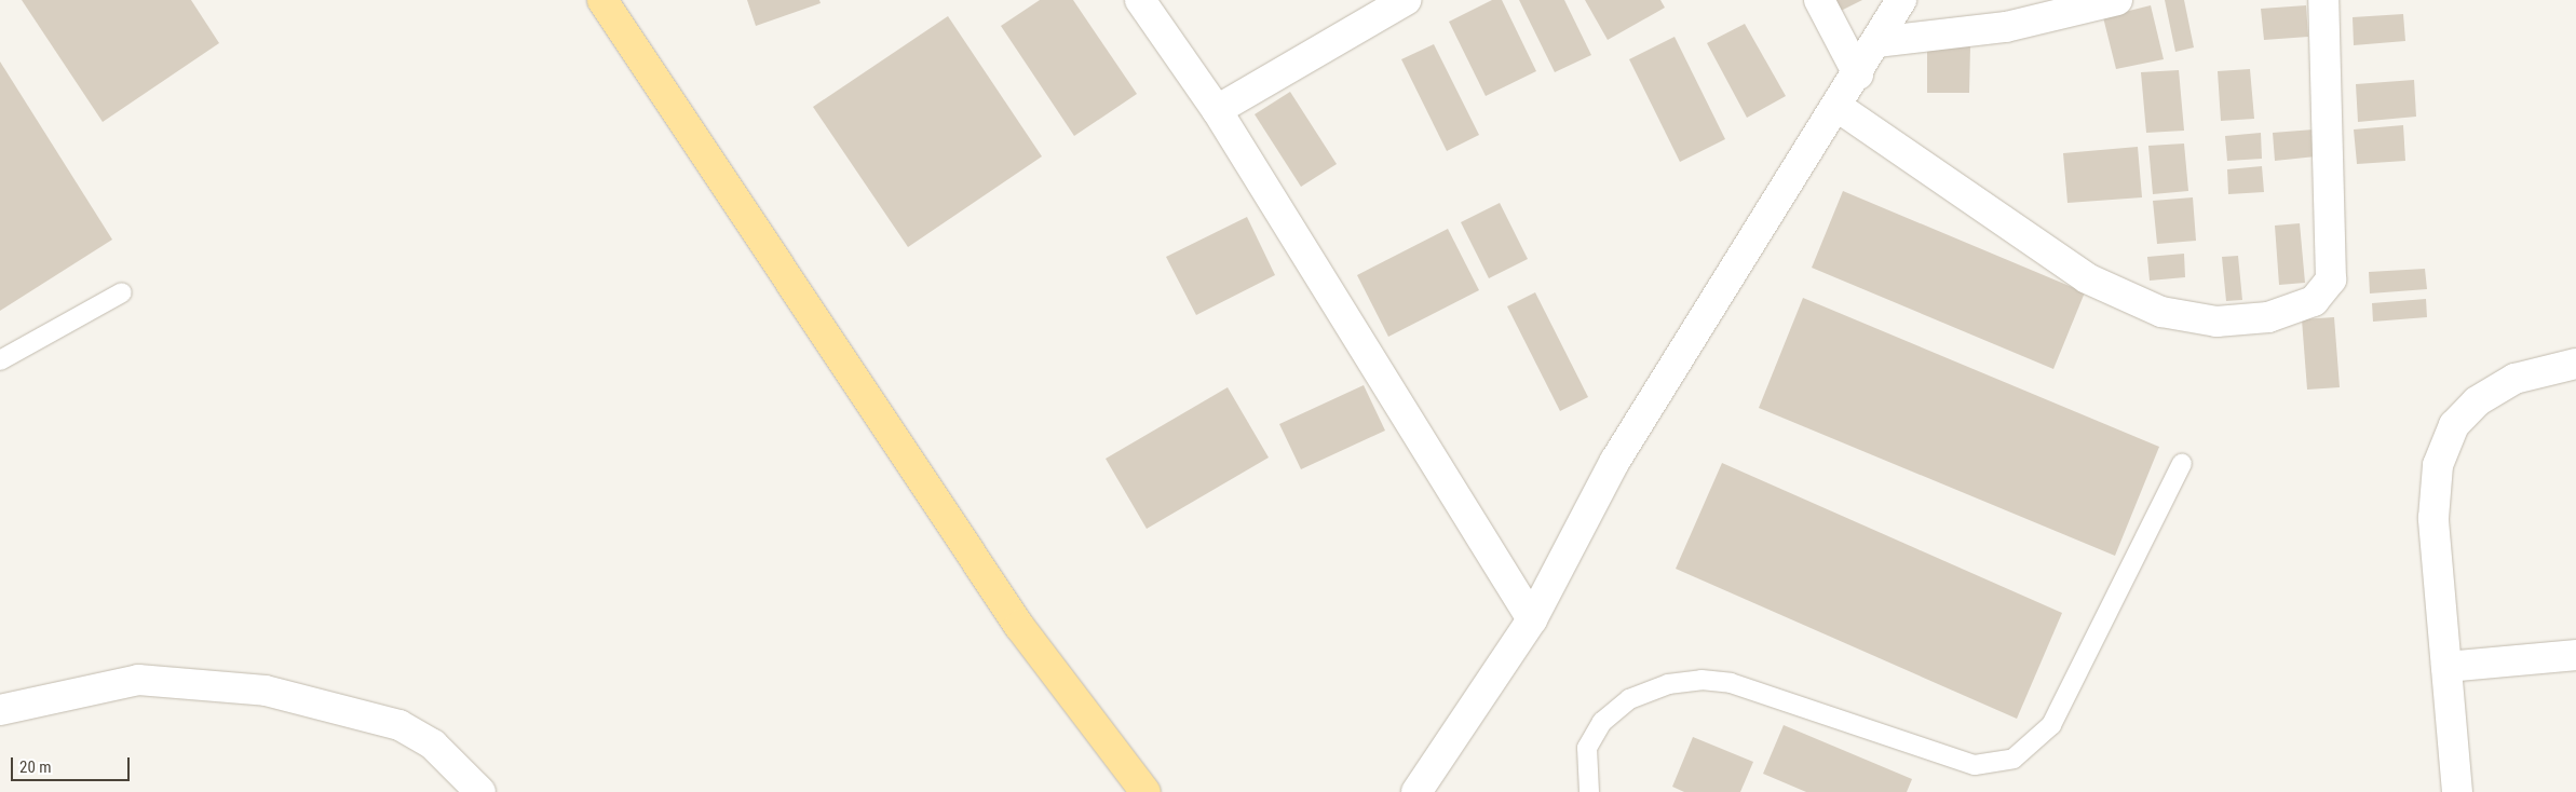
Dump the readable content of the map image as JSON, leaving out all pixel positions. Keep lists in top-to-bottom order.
{
  "scale_bar": "20 m"
}
